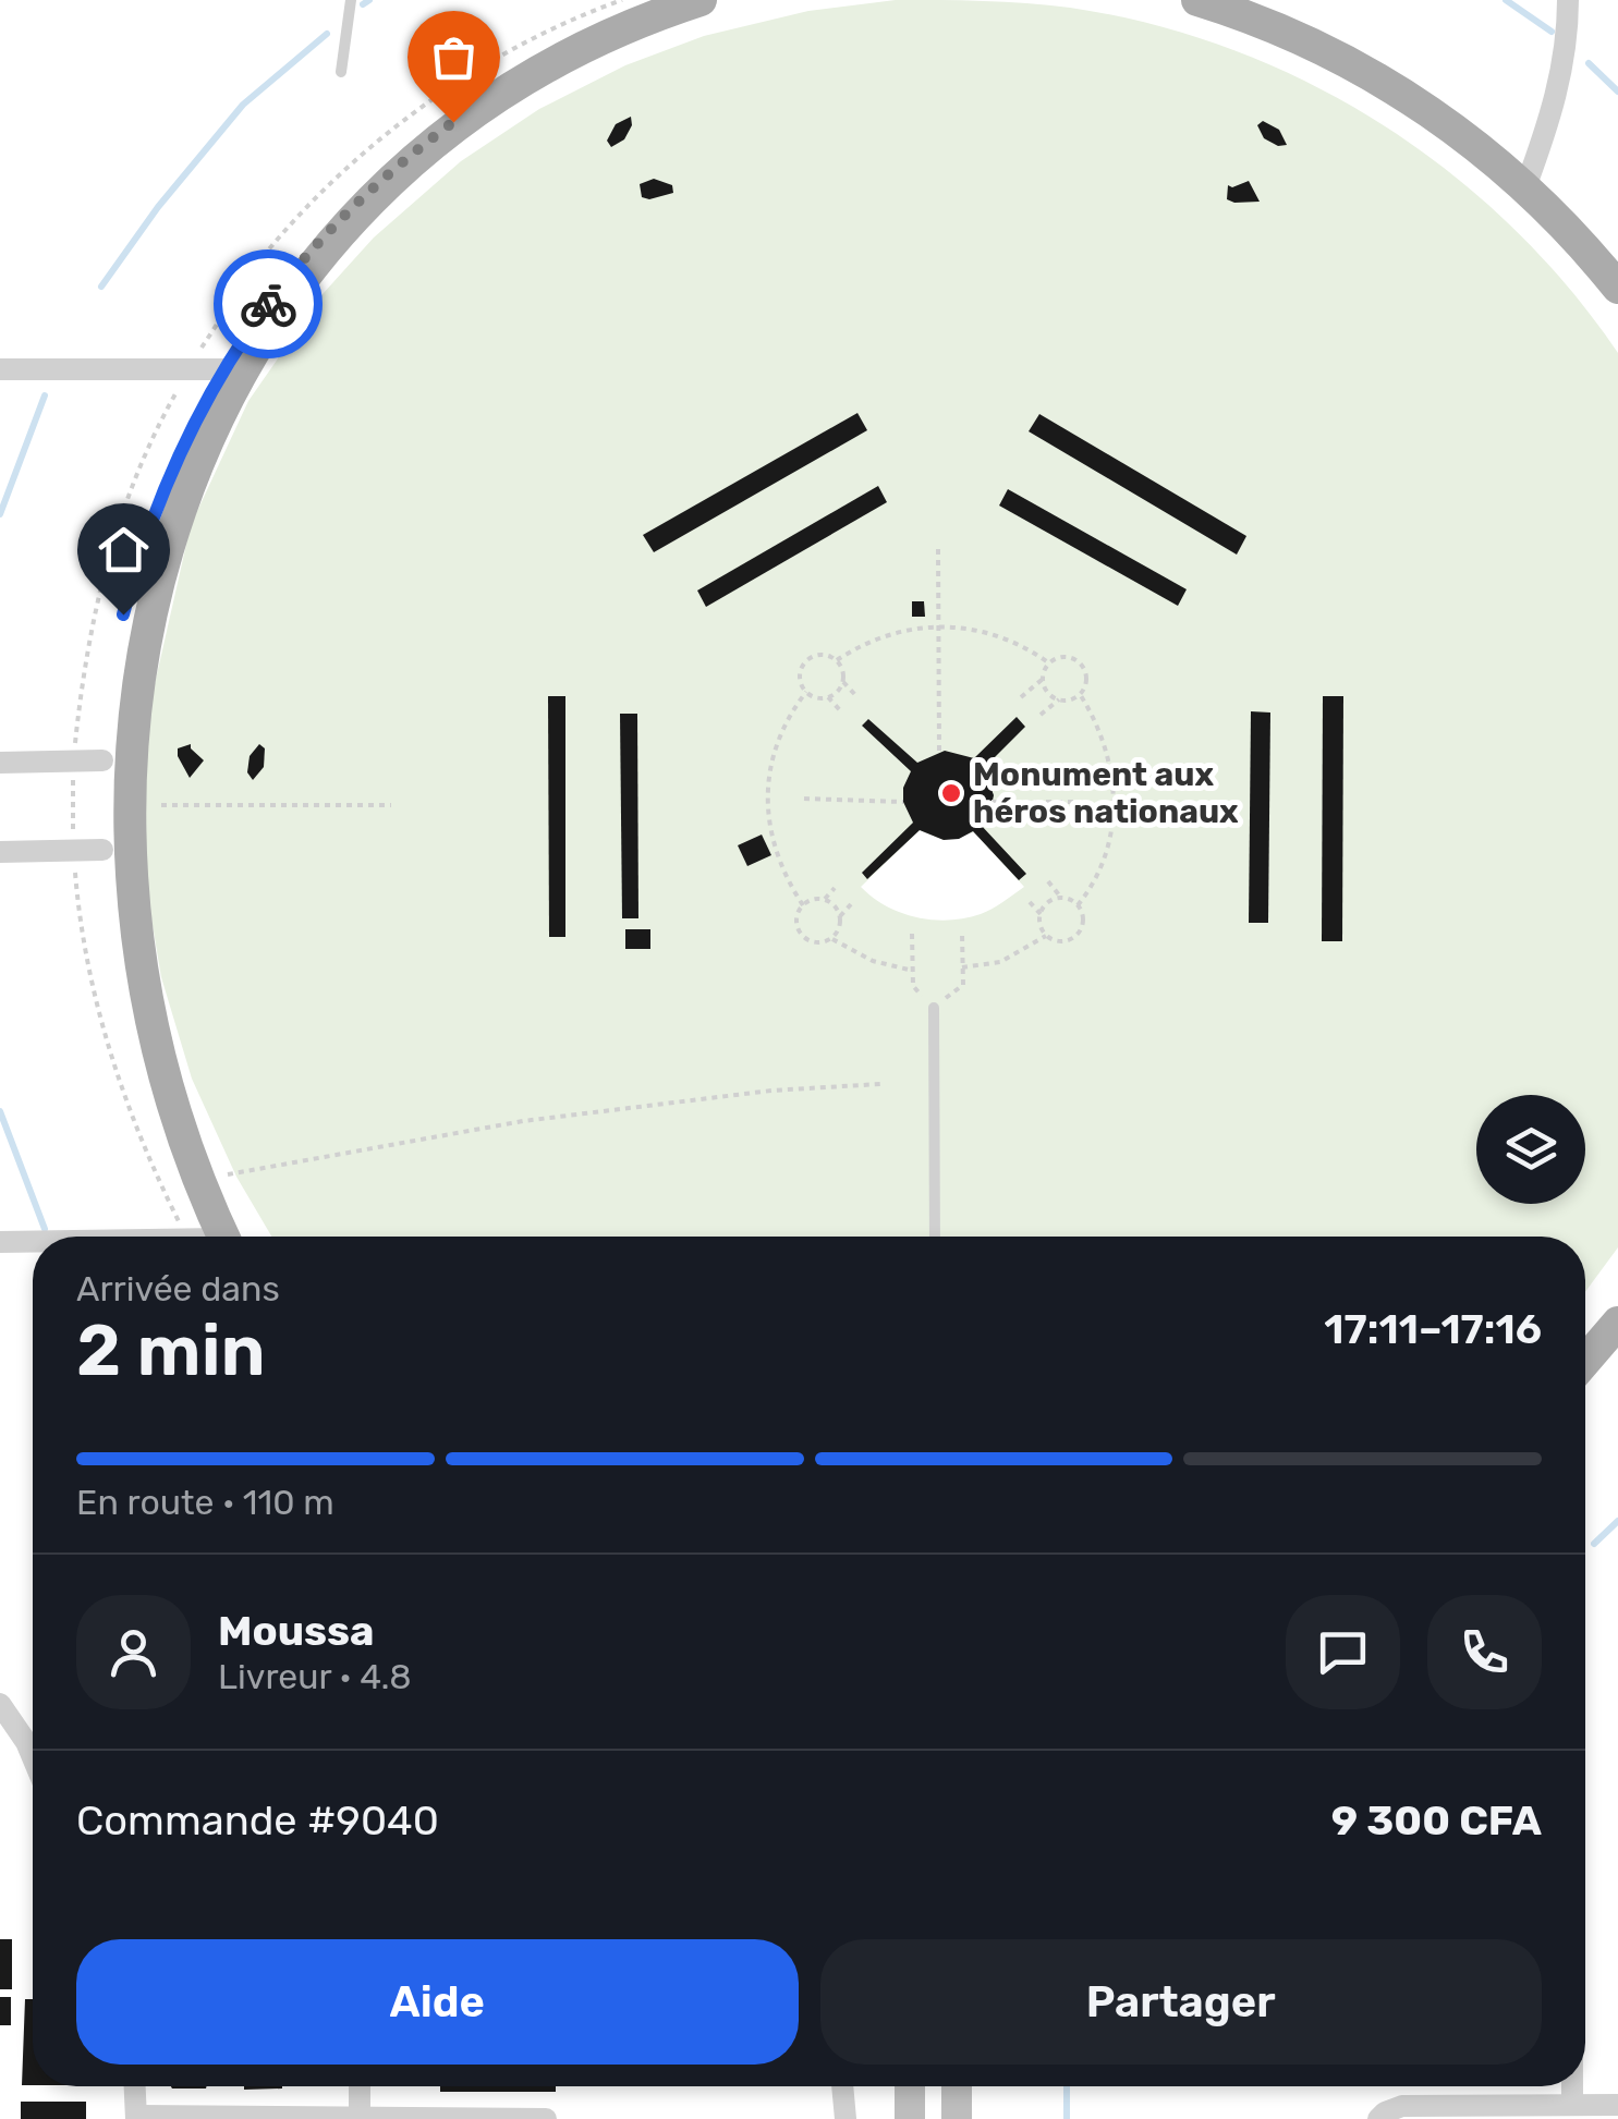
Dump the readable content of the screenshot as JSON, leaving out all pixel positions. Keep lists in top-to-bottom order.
{
  "places": ["Monument aux héros nationaux"],
  "page": {
    "heading": ["2 min", "Arrivée dans", "17:11–17:16"],
    "panel": [
      "Moussa",
      "Livreur · 4.8",
      "Commande #9040",
      "9 300 CFA"
    ],
    "bar": "En route · 110 m",
    "buttons": ["Aide", "Partager"]
  }
}
